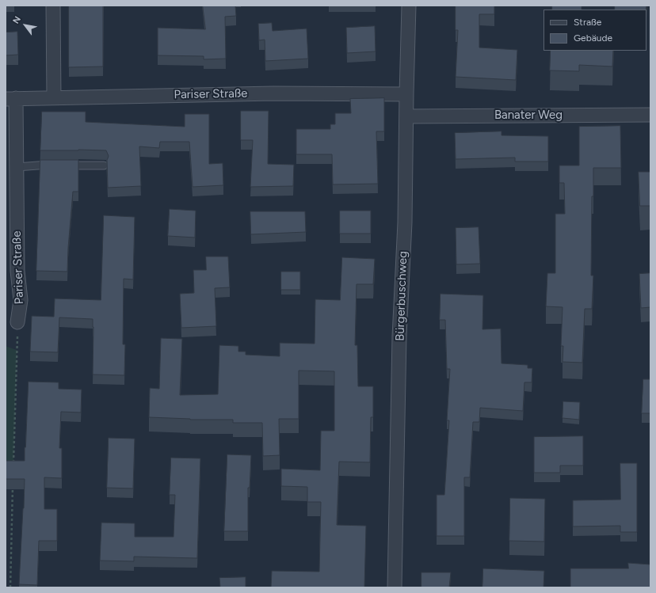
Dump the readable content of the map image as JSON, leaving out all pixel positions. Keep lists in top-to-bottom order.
{
  "streets": {
    "street": ["Pariser Straße", "Banater Weg", "Bürgerbuschweg"]
  },
  "crossings": [
    ["Pariser Straße", "Bürgerbuschweg"],
    ["Banater Weg", "Bürgerbuschweg"]
  ],
  "legend": ["Straße", "Gebäude"],
  "north": "top left"
}
